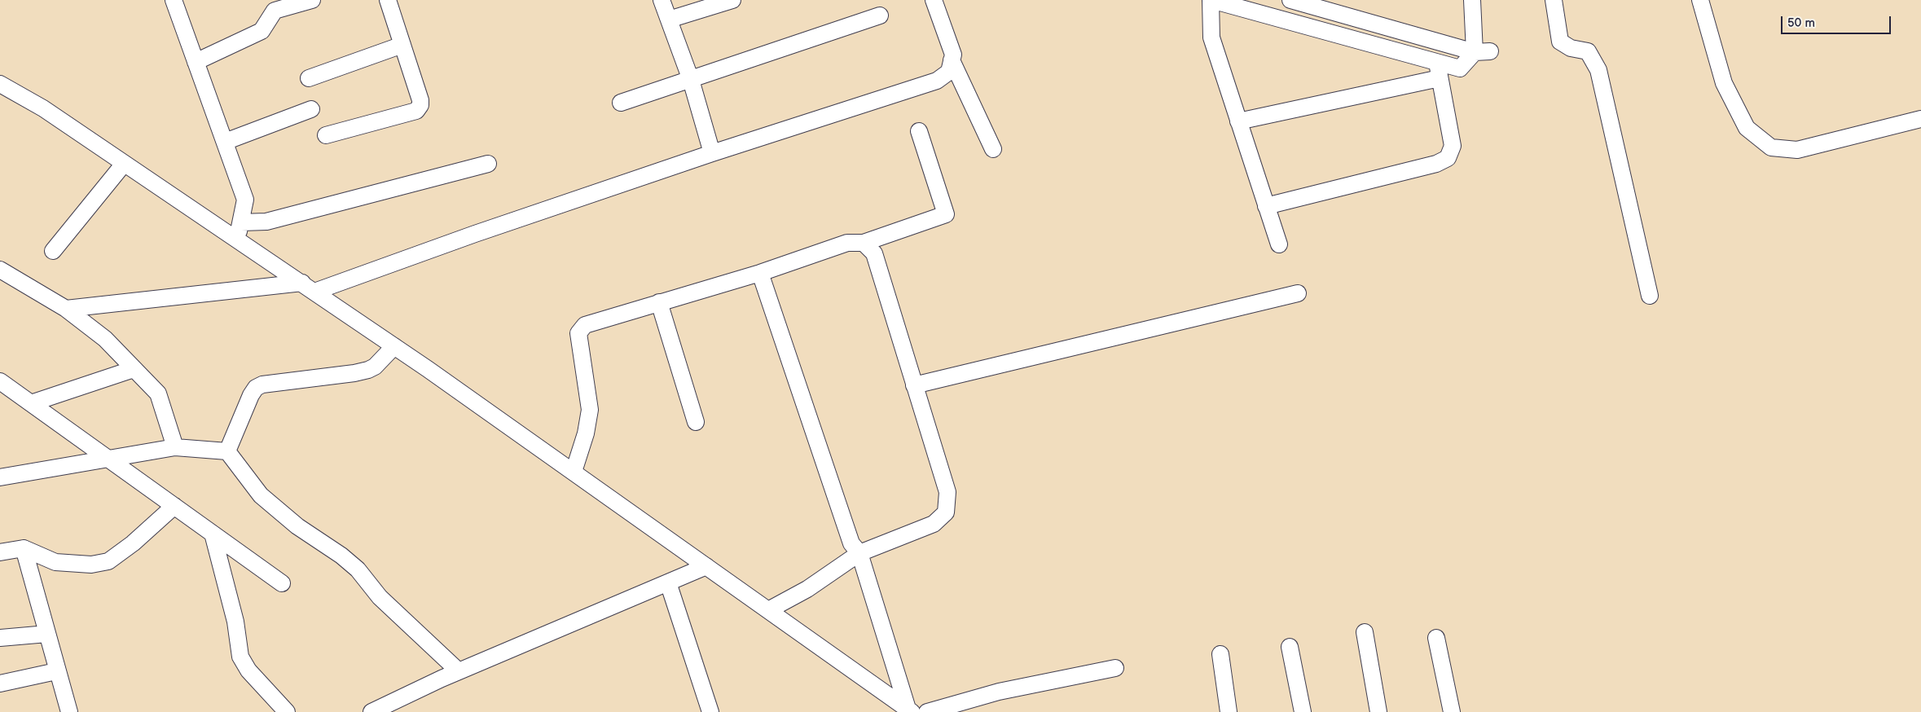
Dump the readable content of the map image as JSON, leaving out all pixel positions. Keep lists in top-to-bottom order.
{
  "scale_bar": "50 m"
}
